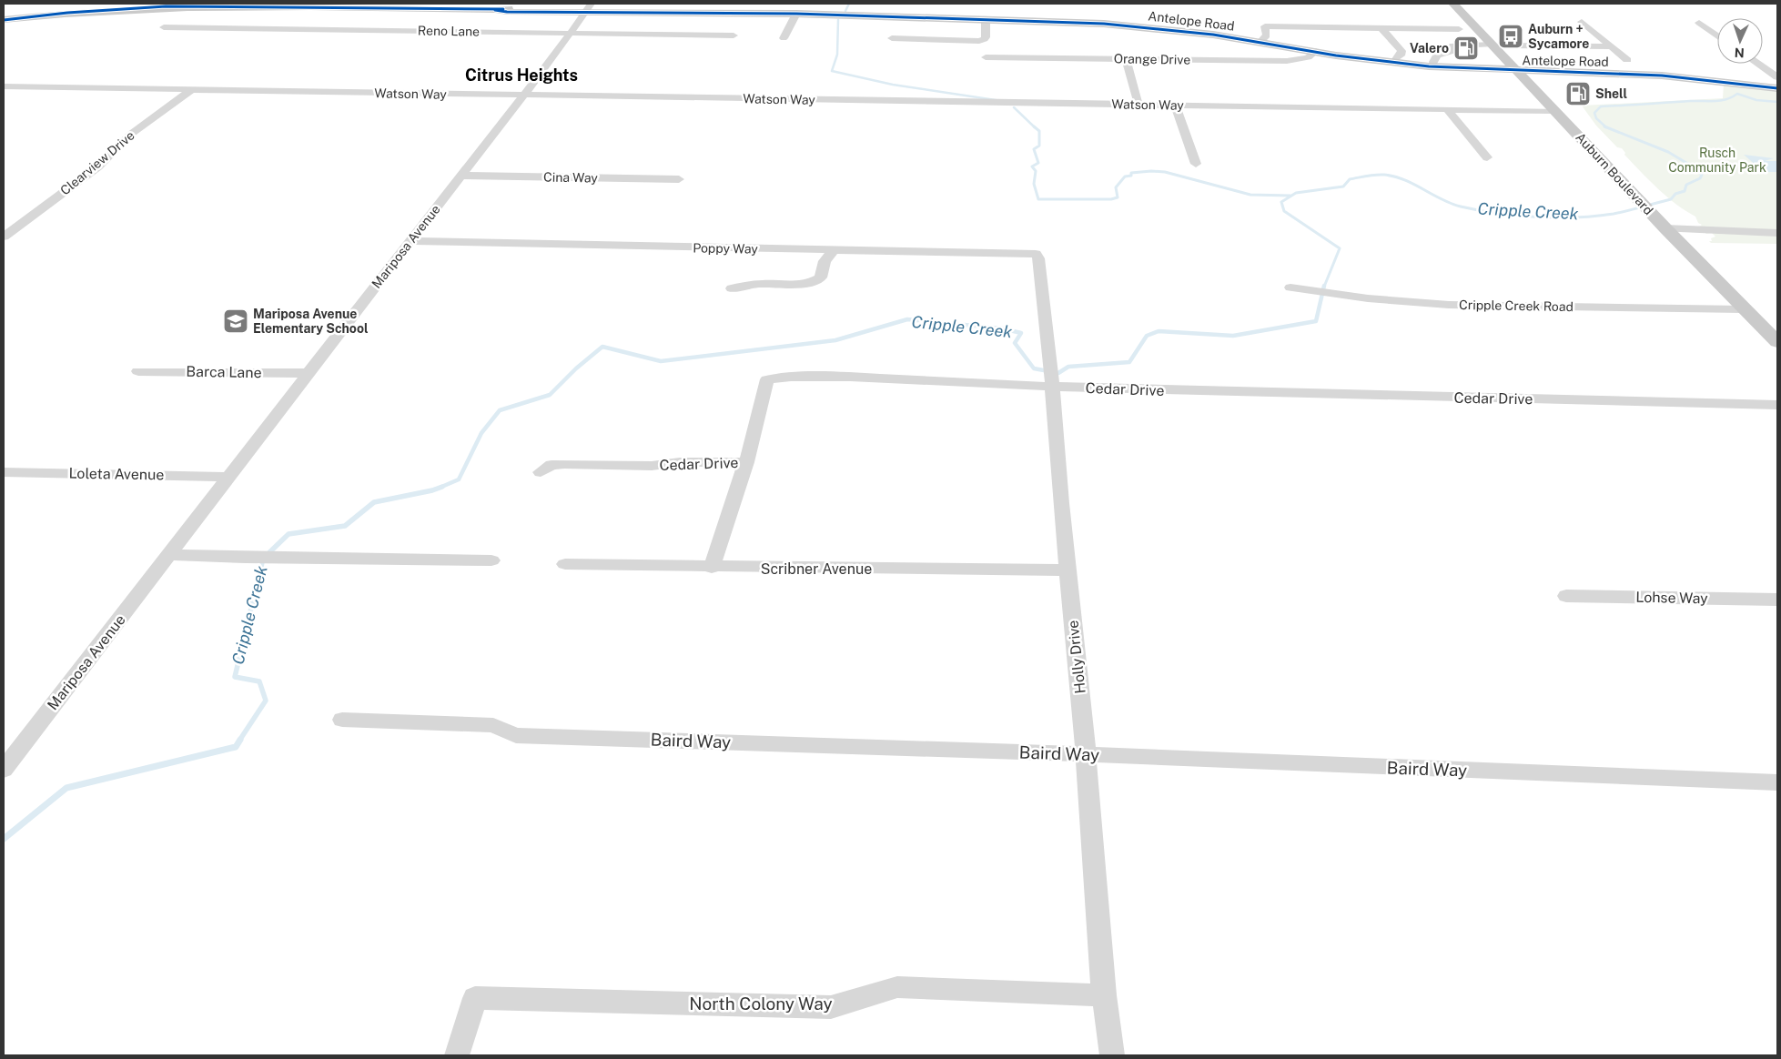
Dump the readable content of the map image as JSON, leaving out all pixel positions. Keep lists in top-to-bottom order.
{
  "streets": {
    "main road": ["Antelope Road", "Auburn Boulevard"],
    "street": [
      "Reno Lane",
      "Orange Drive",
      "Watson Way",
      "Clearview Drive",
      "Cina Way",
      "Mariposa Avenue",
      "Poppy Way",
      "Cripple Creek Road",
      "Barca Lane",
      "Cedar Drive",
      "Loleta Avenue",
      "Scribner Avenue",
      "Lohse Way",
      "Holly Drive",
      "Baird Way",
      "North Colony Way"
    ]
  },
  "crossings": [
    ["Antelope Road", "Orange Drive"],
    ["Antelope Road", "Auburn Boulevard"],
    ["Antelope Road", "Mariposa Avenue"],
    ["Reno Lane", "Mariposa Avenue"],
    ["Watson Way", "Clearview Drive"],
    ["Watson Way", "Auburn Boulevard"],
    ["Watson Way", "Mariposa Avenue"],
    ["Auburn Boulevard", "Cripple Creek Road"],
    ["Cina Way", "Mariposa Avenue"],
    ["Mariposa Avenue", "Poppy Way"],
    ["Mariposa Avenue", "Barca Lane"],
    ["Mariposa Avenue", "Loleta Avenue"],
    ["Poppy Way", "Holly Drive"],
    ["Cedar Drive", "Holly Drive"],
    ["Scribner Avenue", "Holly Drive"],
    ["Holly Drive", "Baird Way"],
    ["Holly Drive", "North Colony Way"]
  ],
  "districts": ["Citrus Heights"],
  "water": ["Cripple Creek"],
  "parks": ["Rusch Community Park"],
  "places": {
    "bus stop": ["Auburn + Sycamore"],
    "fuel station": ["Valero", "Shell"],
    "school or university": ["Mariposa Avenue Elementary School"]
  },
  "north": "bottom"
}
